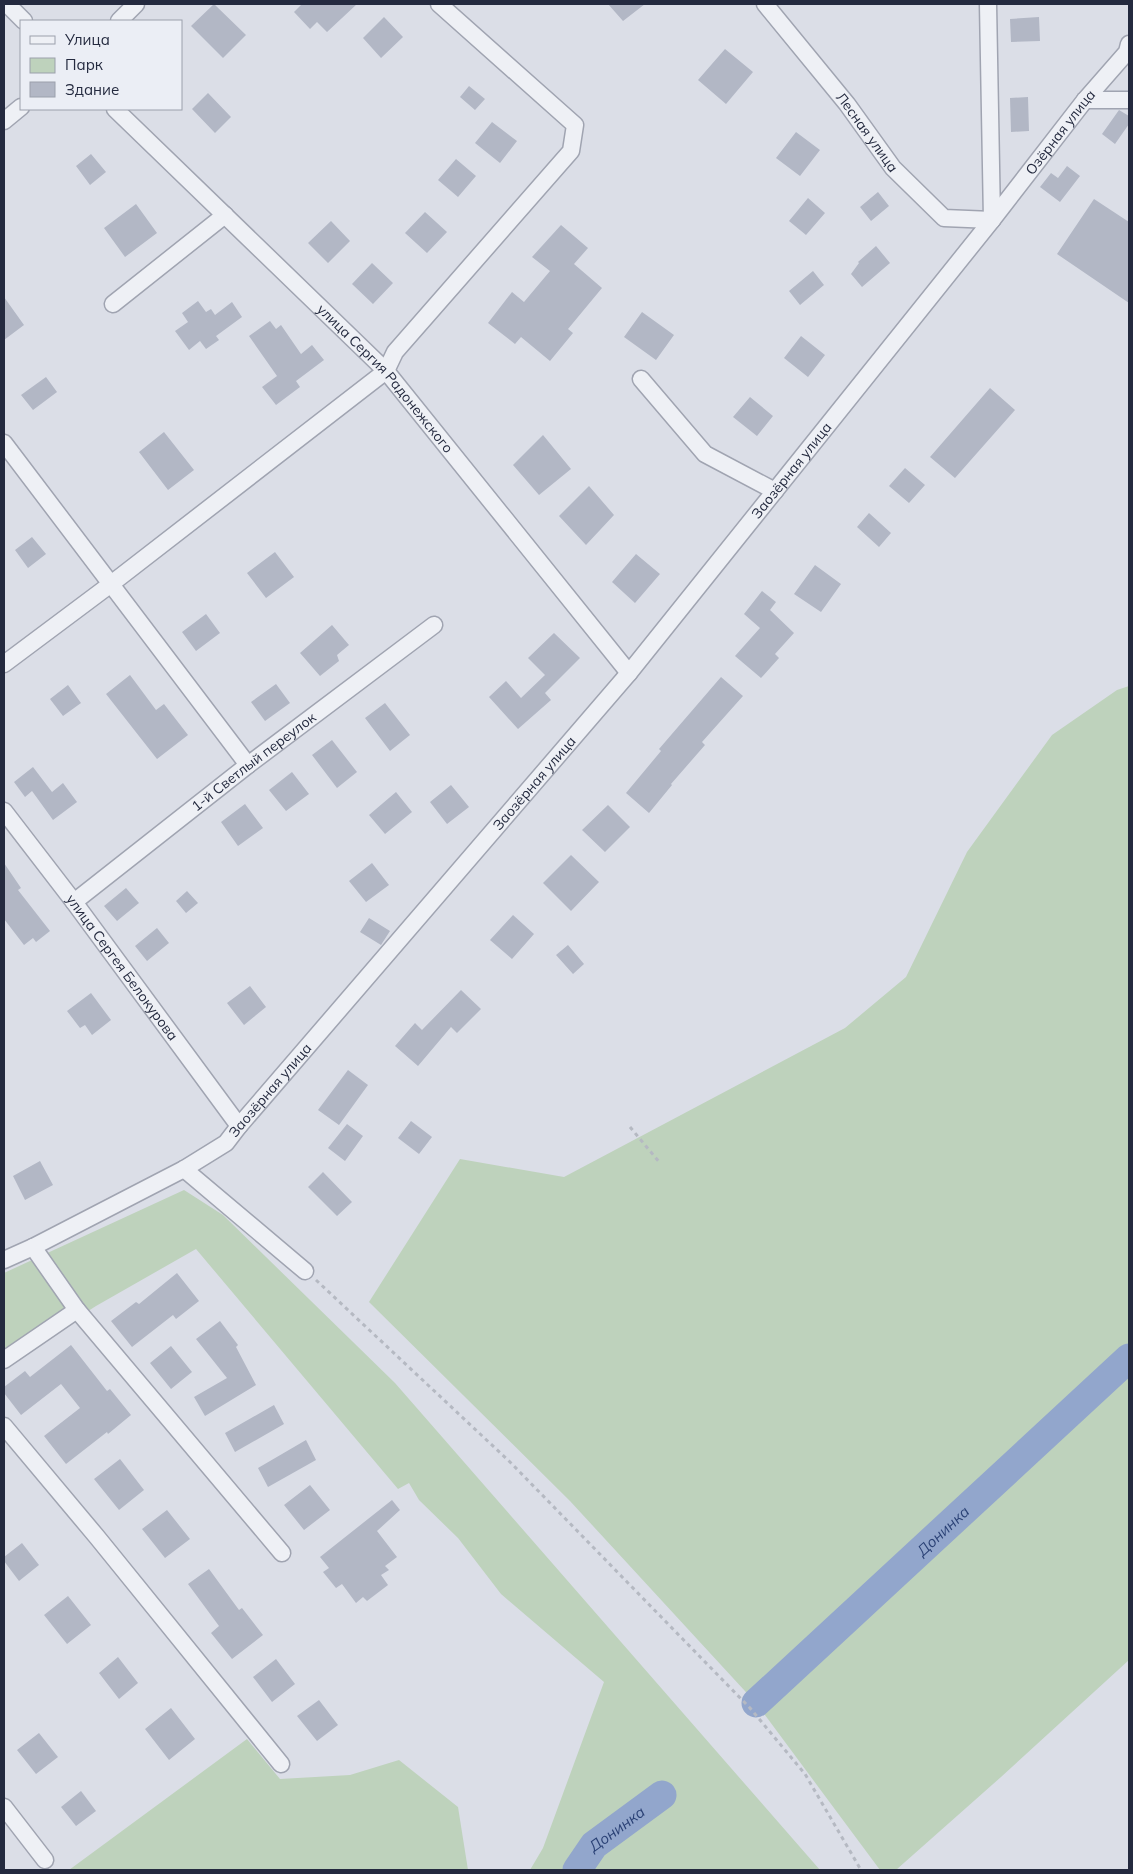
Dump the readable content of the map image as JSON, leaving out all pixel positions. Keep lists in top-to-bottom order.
{
  "streets": {
    "street": [
      "Лесная улица",
      "Озёрная улица",
      "улица Сергия Радонежского",
      "Заозёрная улица",
      "1-й Светлый переулок",
      "улица Сергея Белокурова"
    ]
  },
  "crossings": [
    ["Лесная улица", "Озёрная улица"],
    ["Лесная улица", "Заозёрная улица"],
    ["Озёрная улица", "Заозёрная улица"],
    ["улица Сергия Радонежского", "Заозёрная улица"],
    ["Заозёрная улица", "улица Сергея Белокурова"],
    ["1-й Светлый переулок", "улица Сергея Белокурова"]
  ],
  "water": ["Донинка"],
  "legend": ["Улица", "Парк", "Здание"]
}
